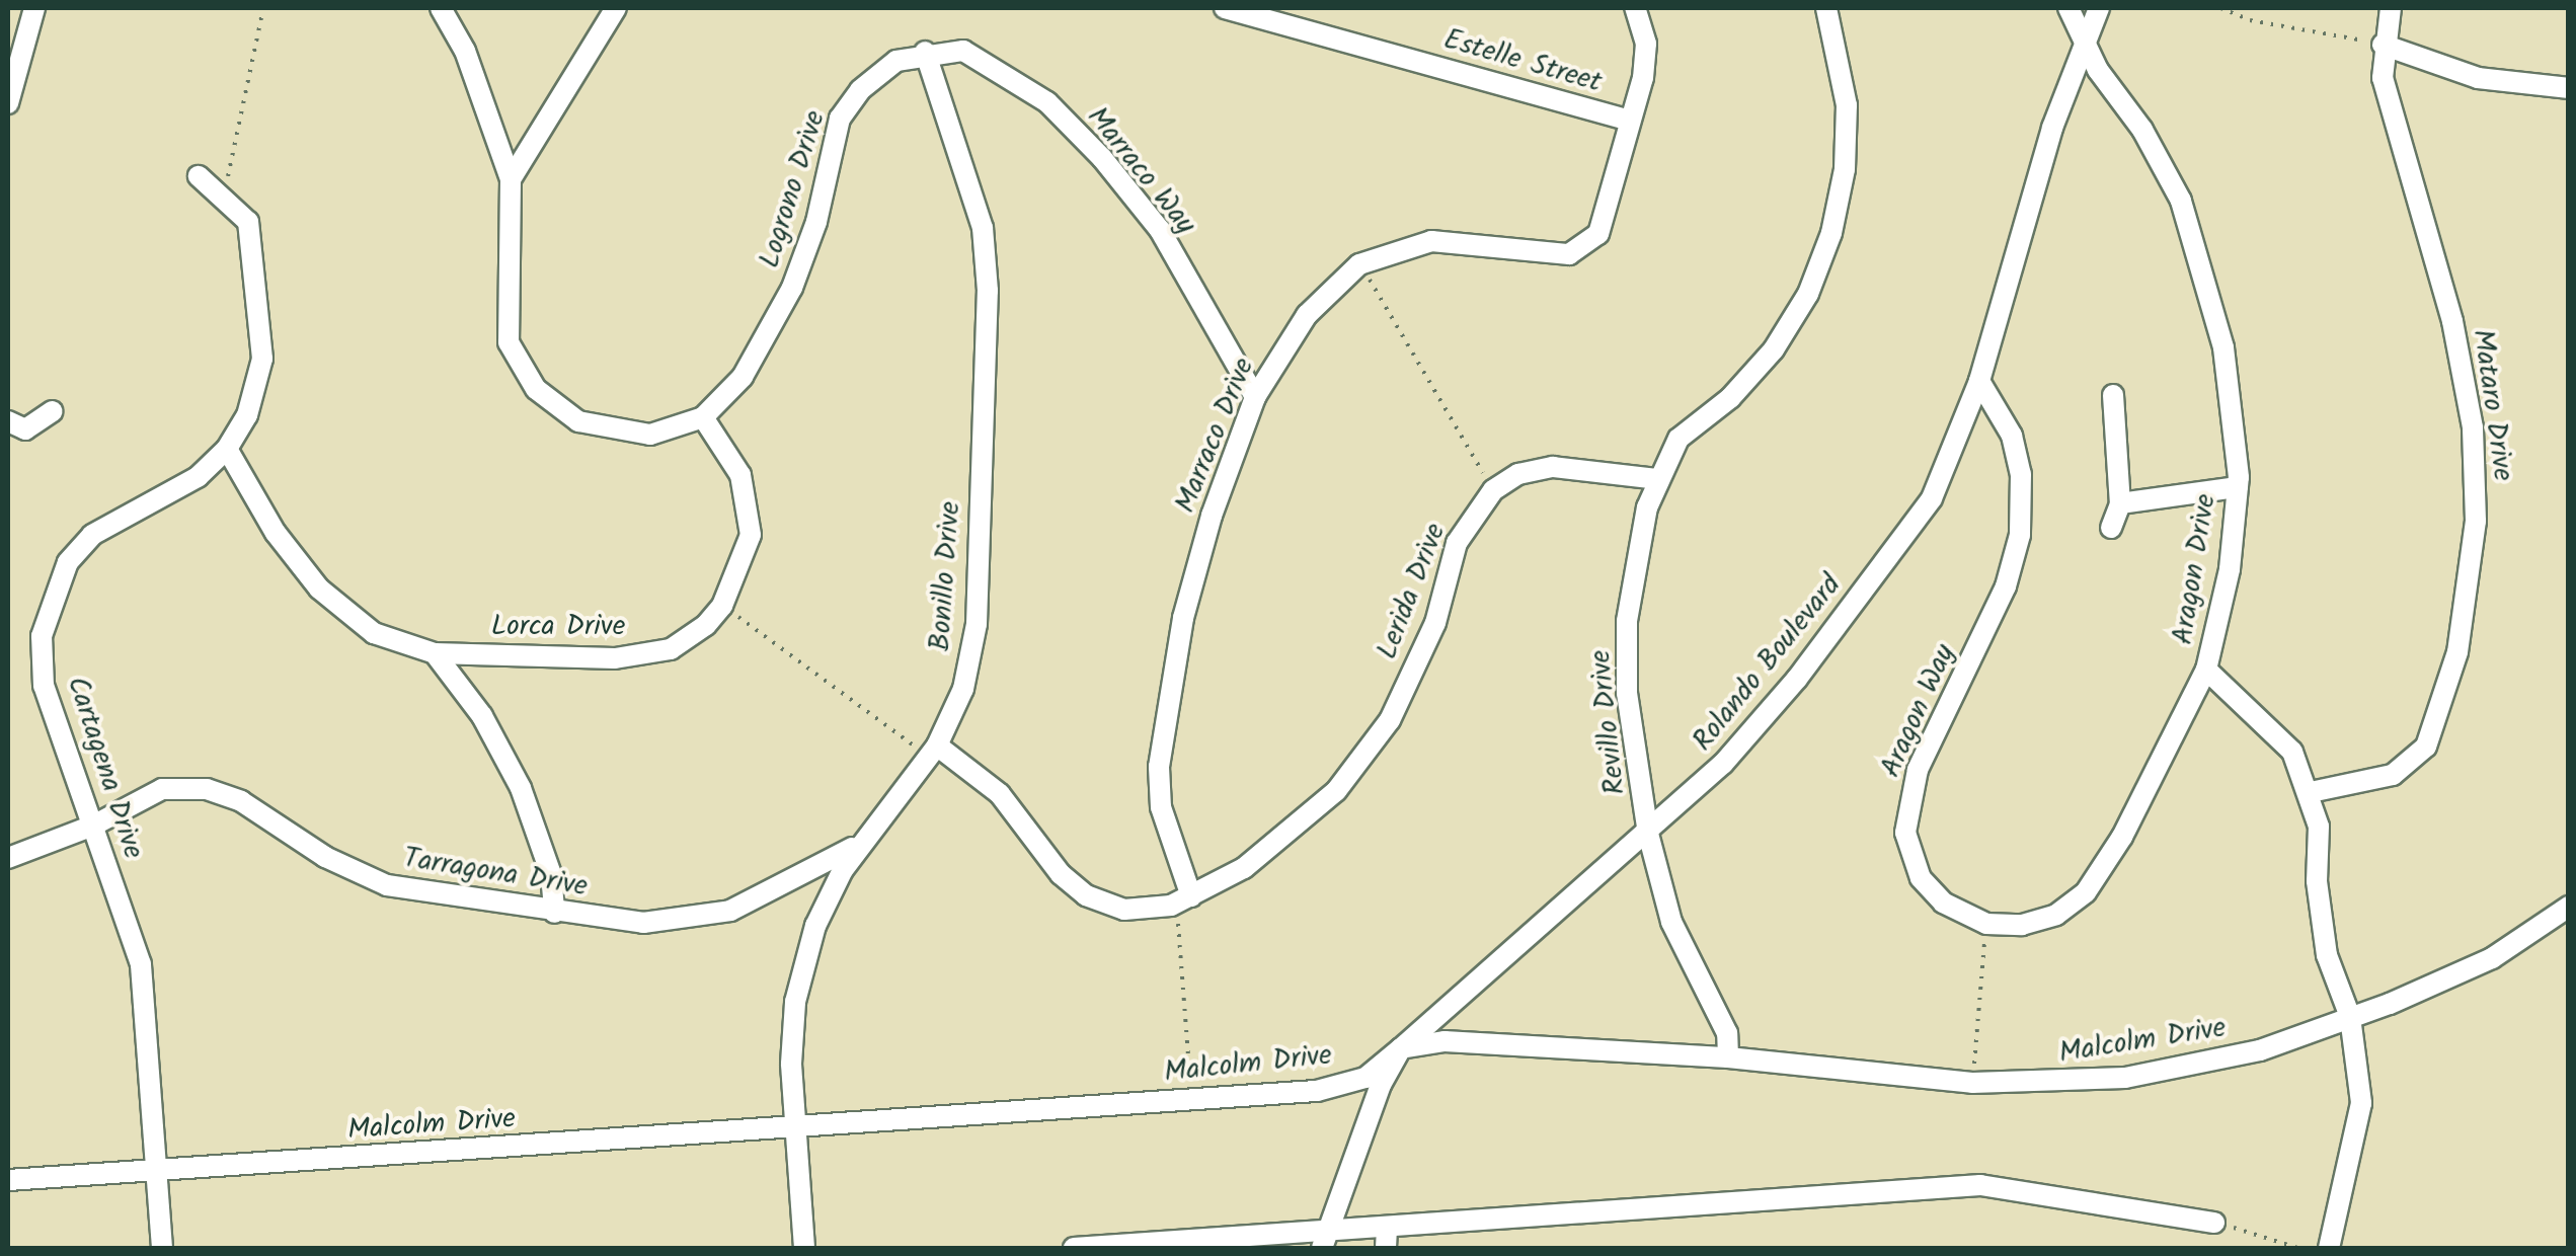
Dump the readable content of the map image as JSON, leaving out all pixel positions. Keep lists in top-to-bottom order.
{
  "streets": {
    "street": [
      "Estelle Street",
      "Marraco Way",
      "Logrono Drive",
      "Mataro Drive",
      "Marraco Drive",
      "Aragon Drive",
      "Bonillo Drive",
      "Lerida Drive",
      "Lorca Drive",
      "Rolando Boulevard",
      "Aragon Way",
      "Revillo Drive",
      "Cartagena Drive",
      "Tarragona Drive",
      "Malcolm Drive"
    ]
  },
  "crossings": [
    ["Estelle Street", "Marraco Drive"],
    ["Marraco Way", "Logrono Drive"],
    ["Marraco Way", "Marraco Drive"],
    ["Marraco Way", "Bonillo Drive"],
    ["Logrono Drive", "Bonillo Drive"],
    ["Logrono Drive", "Lorca Drive"],
    ["Mataro Drive", "Aragon Drive"],
    ["Marraco Drive", "Lerida Drive"],
    ["Aragon Drive", "Rolando Boulevard"],
    ["Aragon Drive", "Malcolm Drive"],
    ["Bonillo Drive", "Lerida Drive"],
    ["Bonillo Drive", "Tarragona Drive"],
    ["Bonillo Drive", "Malcolm Drive"],
    ["Lorca Drive", "Cartagena Drive"],
    ["Rolando Boulevard", "Aragon Way"],
    ["Rolando Boulevard", "Revillo Drive"],
    ["Rolando Boulevard", "Malcolm Drive"],
    ["Revillo Drive", "Malcolm Drive"],
    ["Cartagena Drive", "Tarragona Drive"],
    ["Cartagena Drive", "Malcolm Drive"]
  ]
}
